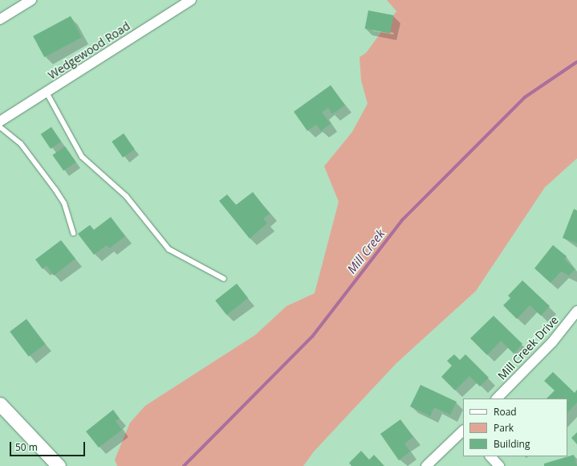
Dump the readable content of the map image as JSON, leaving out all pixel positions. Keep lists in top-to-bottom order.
{
  "streets": {
    "street": ["Wedgewood Road", "Mill Creek Drive"]
  },
  "water": ["Mill Creek"],
  "legend": ["Road", "Park", "Building"],
  "scale_bar": "50 m"
}
